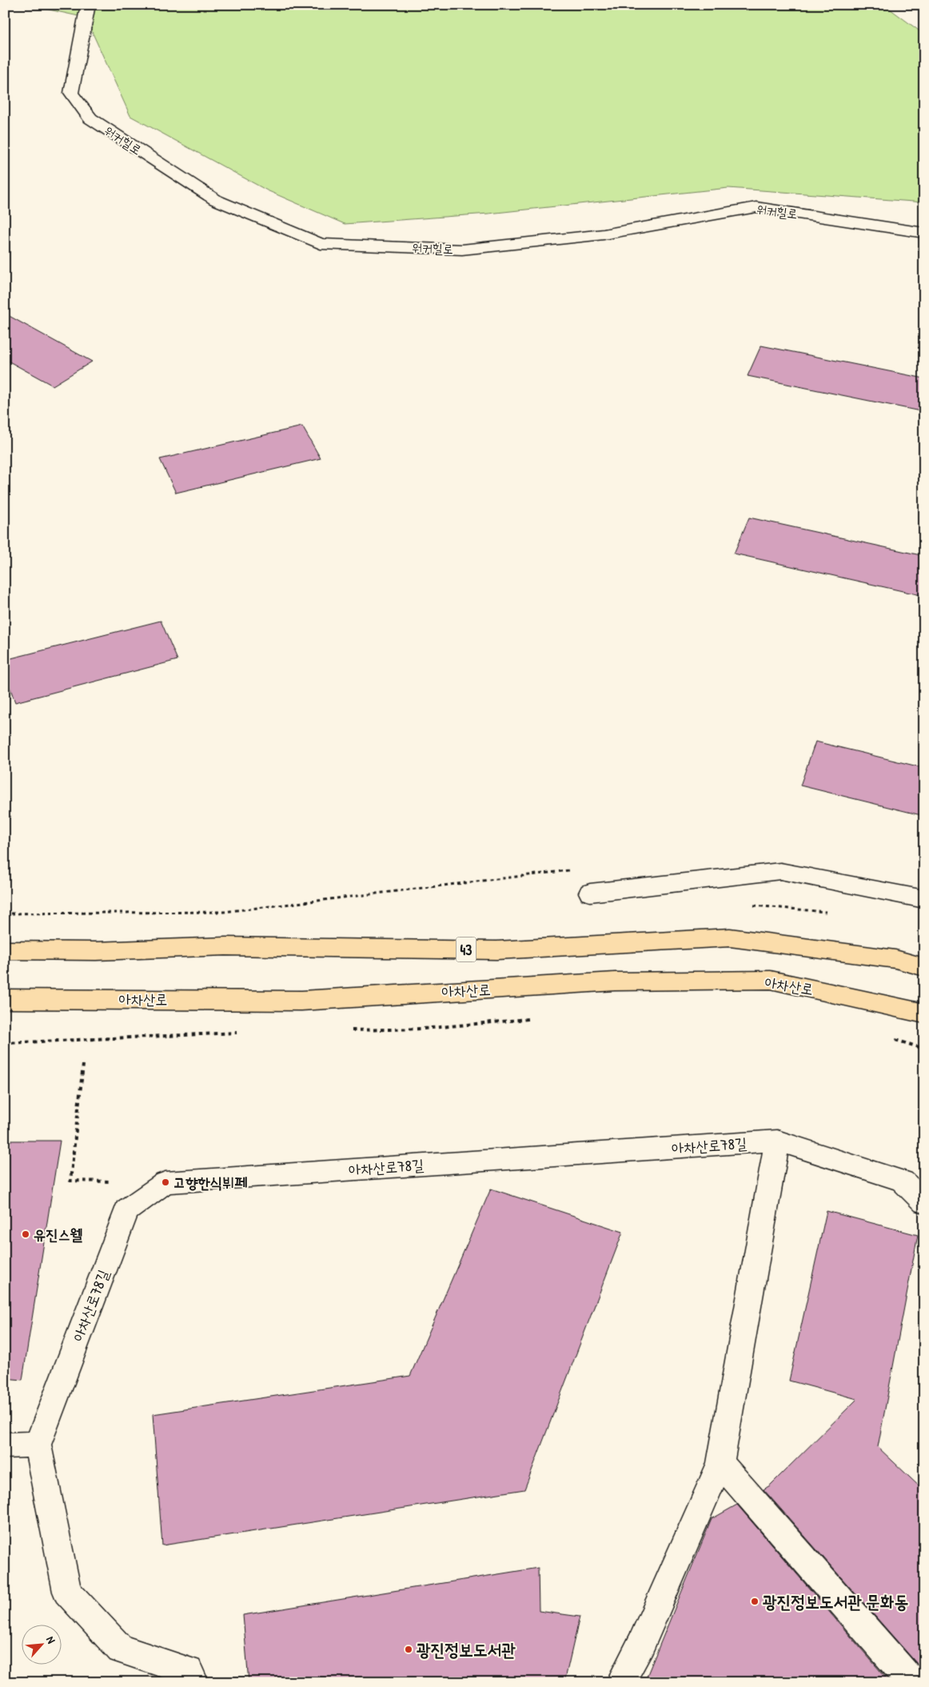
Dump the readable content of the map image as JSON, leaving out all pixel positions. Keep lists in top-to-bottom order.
{
  "streets": {
    "main road": ["43", "아차산로"],
    "street": ["워커힐로", "아차산로78길"]
  },
  "places": [
    "고향한식뷔페",
    "유진스웰",
    "광진정보도서관 문화동",
    "광진정보도서관"
  ],
  "north": "top right"
}
